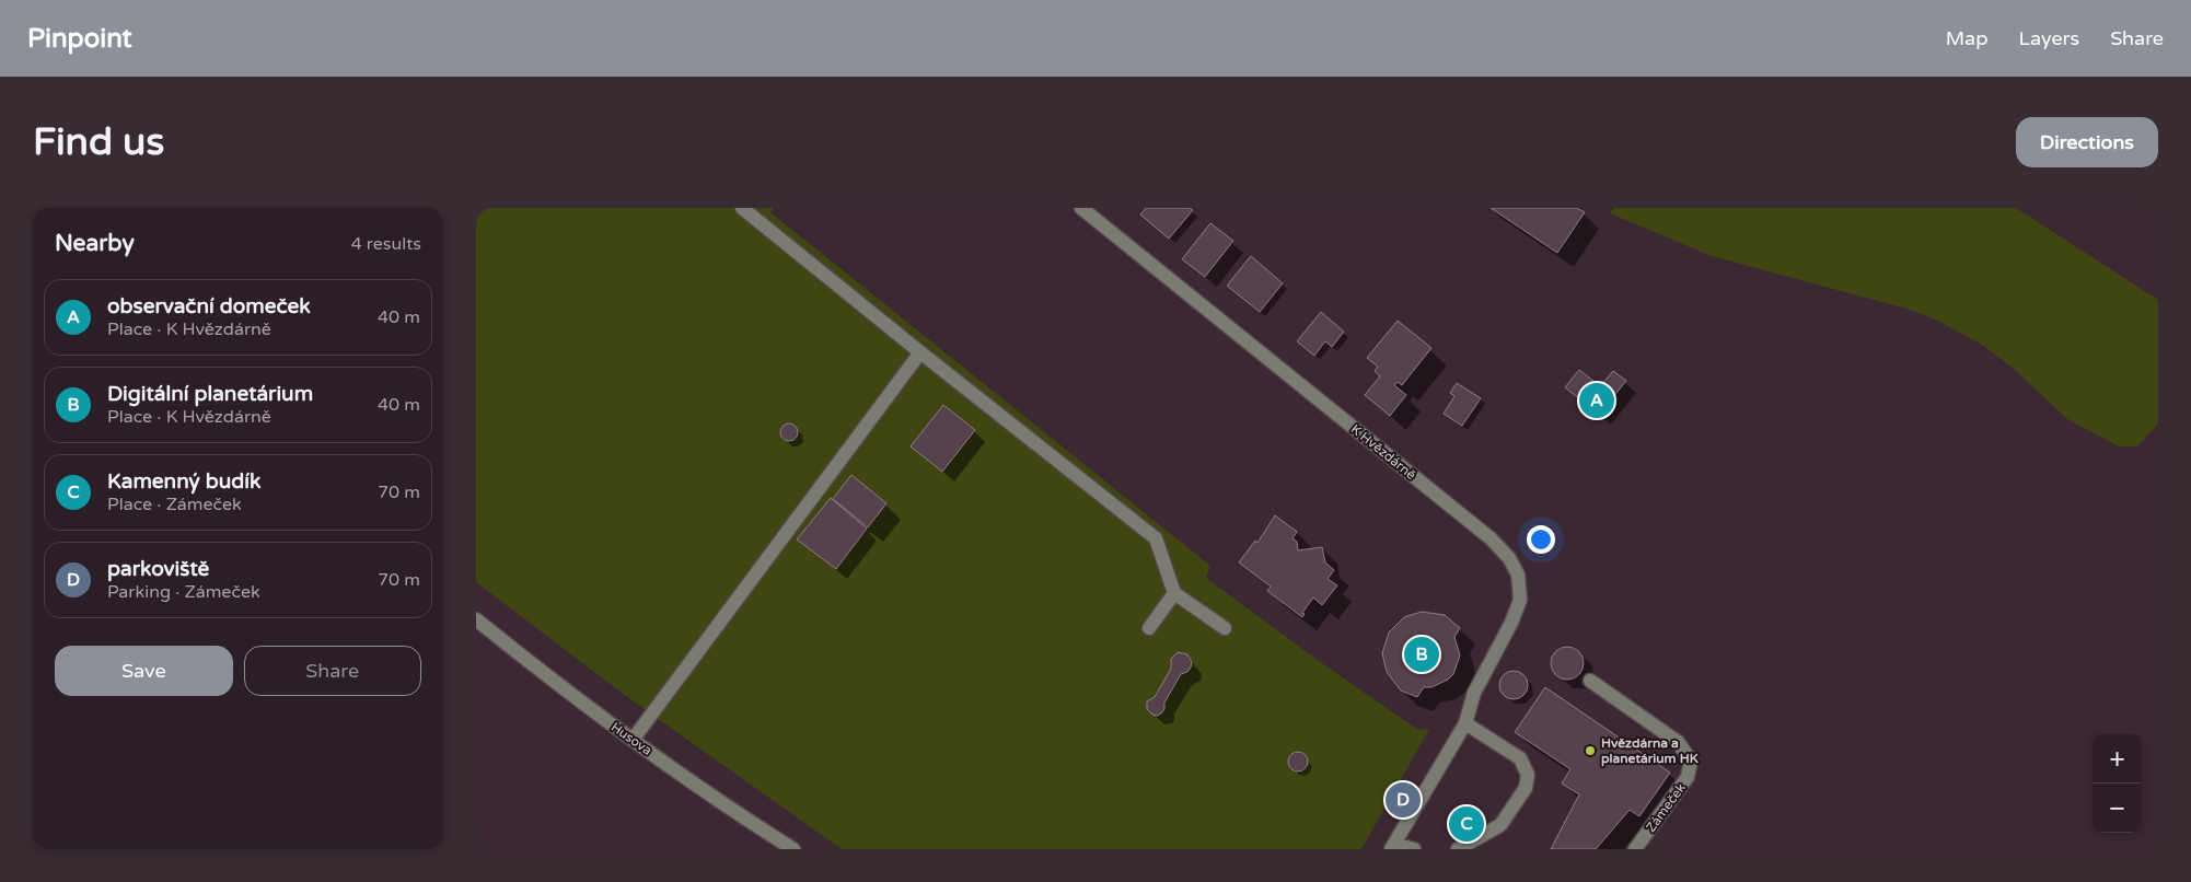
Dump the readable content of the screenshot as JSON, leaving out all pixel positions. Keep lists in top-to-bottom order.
{
  "streets": {
    "street": ["K Hvězdárně", "Husova", "Zámeček"]
  },
  "places": ["Hvězdárna a planetárium HK"],
  "page": {
    "header": "Pinpoint",
    "nav": ["Map", "Layers", "Share"],
    "buttons": [
      "Directions",
      ["Save", "Share"]
    ],
    "title": "Find us",
    "heading": ["Nearby", "4 results"],
    "list": [
      {
        "mark": "A",
        "name": "observační domeček",
        "note": "Place · K Hvězdárně",
        "value": "40 m"
      },
      {
        "mark": "B",
        "name": "Digitální planetárium",
        "note": "Place · K Hvězdárně",
        "value": "40 m"
      },
      {
        "mark": "C",
        "name": "Kamenný budík",
        "note": "Place · Zámeček",
        "value": "70 m"
      },
      {
        "mark": "D",
        "name": "parkoviště",
        "note": "Parking · Zámeček",
        "value": "70 m"
      }
    ],
    "pins": [
      "A",
      "B",
      "D",
      "C"
    ],
    "map_buttons": ["+", "−"]
  }
}
